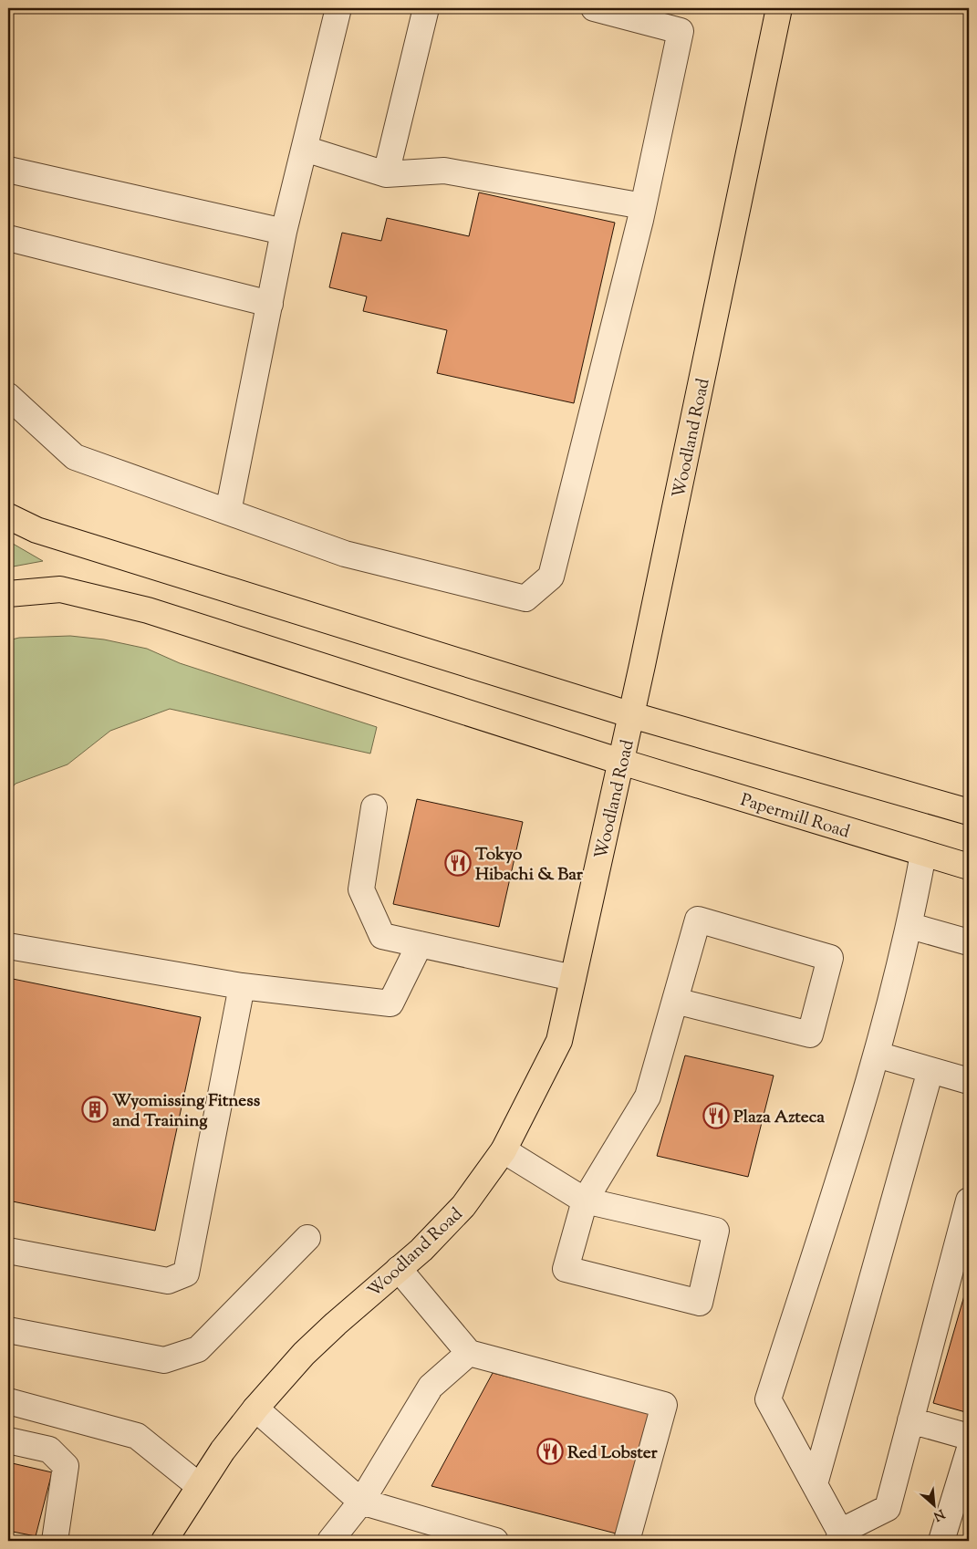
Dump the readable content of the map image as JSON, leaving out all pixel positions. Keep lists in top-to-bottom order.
{
  "streets": {
    "main road": ["Woodland Road", "Papermill Road"]
  },
  "crossings": [
    ["Woodland Road", "Papermill Road"]
  ],
  "places": {
    "restaurant": ["Tokyo Hibachi & Bar", "Plaza Azteca", "Red Lobster"],
    "building": ["Wyomissing Fitness and Training"]
  },
  "north": "bottom right"
}
